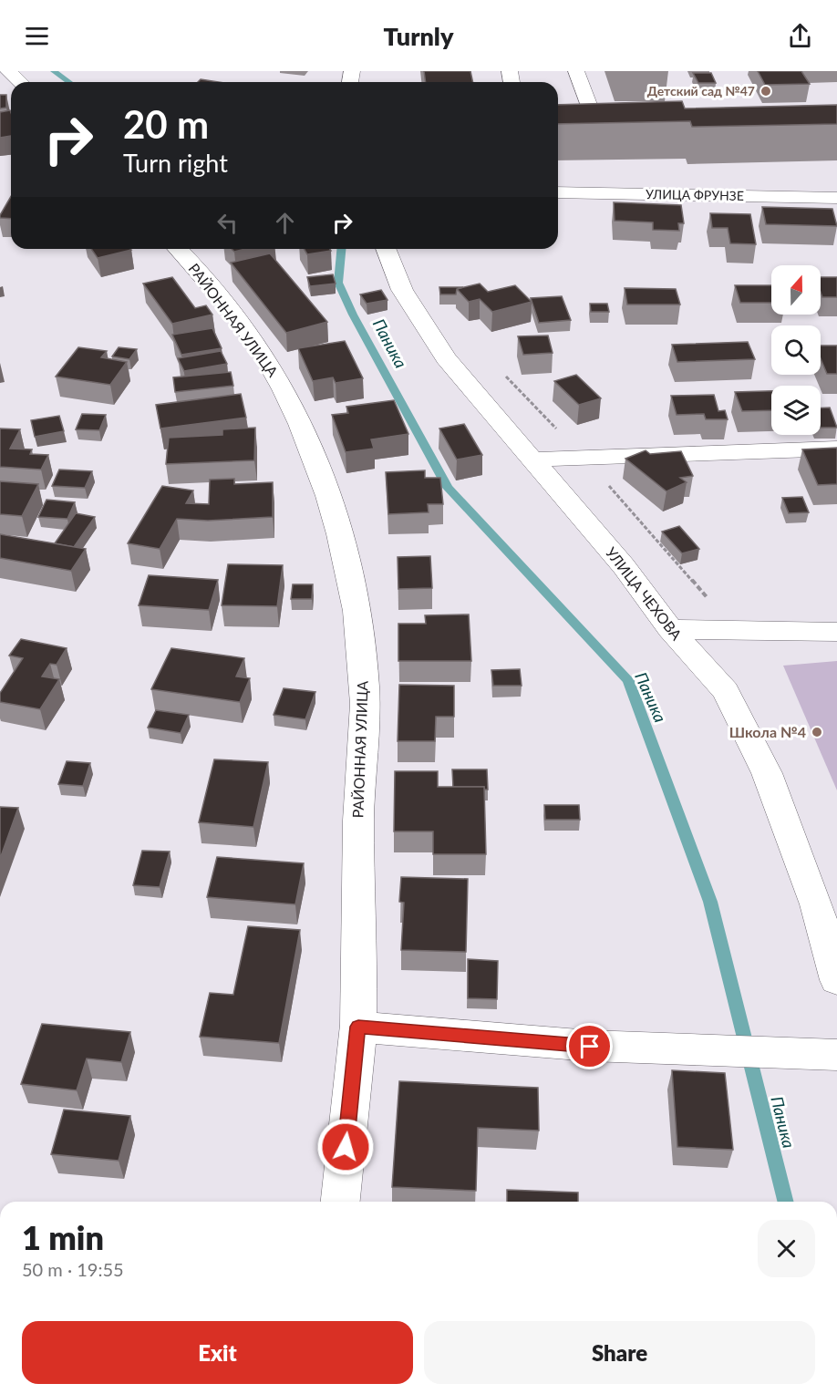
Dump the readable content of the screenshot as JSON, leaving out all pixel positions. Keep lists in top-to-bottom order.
{
  "streets": {
    "street": ["УЛИЦА ФРУНЗЕ", "РАЙОННАЯ УЛИЦА", "УЛИЦА ЧЕХОВА"]
  },
  "water": ["Паника"],
  "places": ["Детский сад №47", "Школа №4"],
  "north": "top",
  "page": {
    "header": "Turnly",
    "turn": ["20 m", "Turn right"],
    "heading": ["1 min", "50 m · 19:55"],
    "buttons": ["Exit", "Share"]
  }
}
